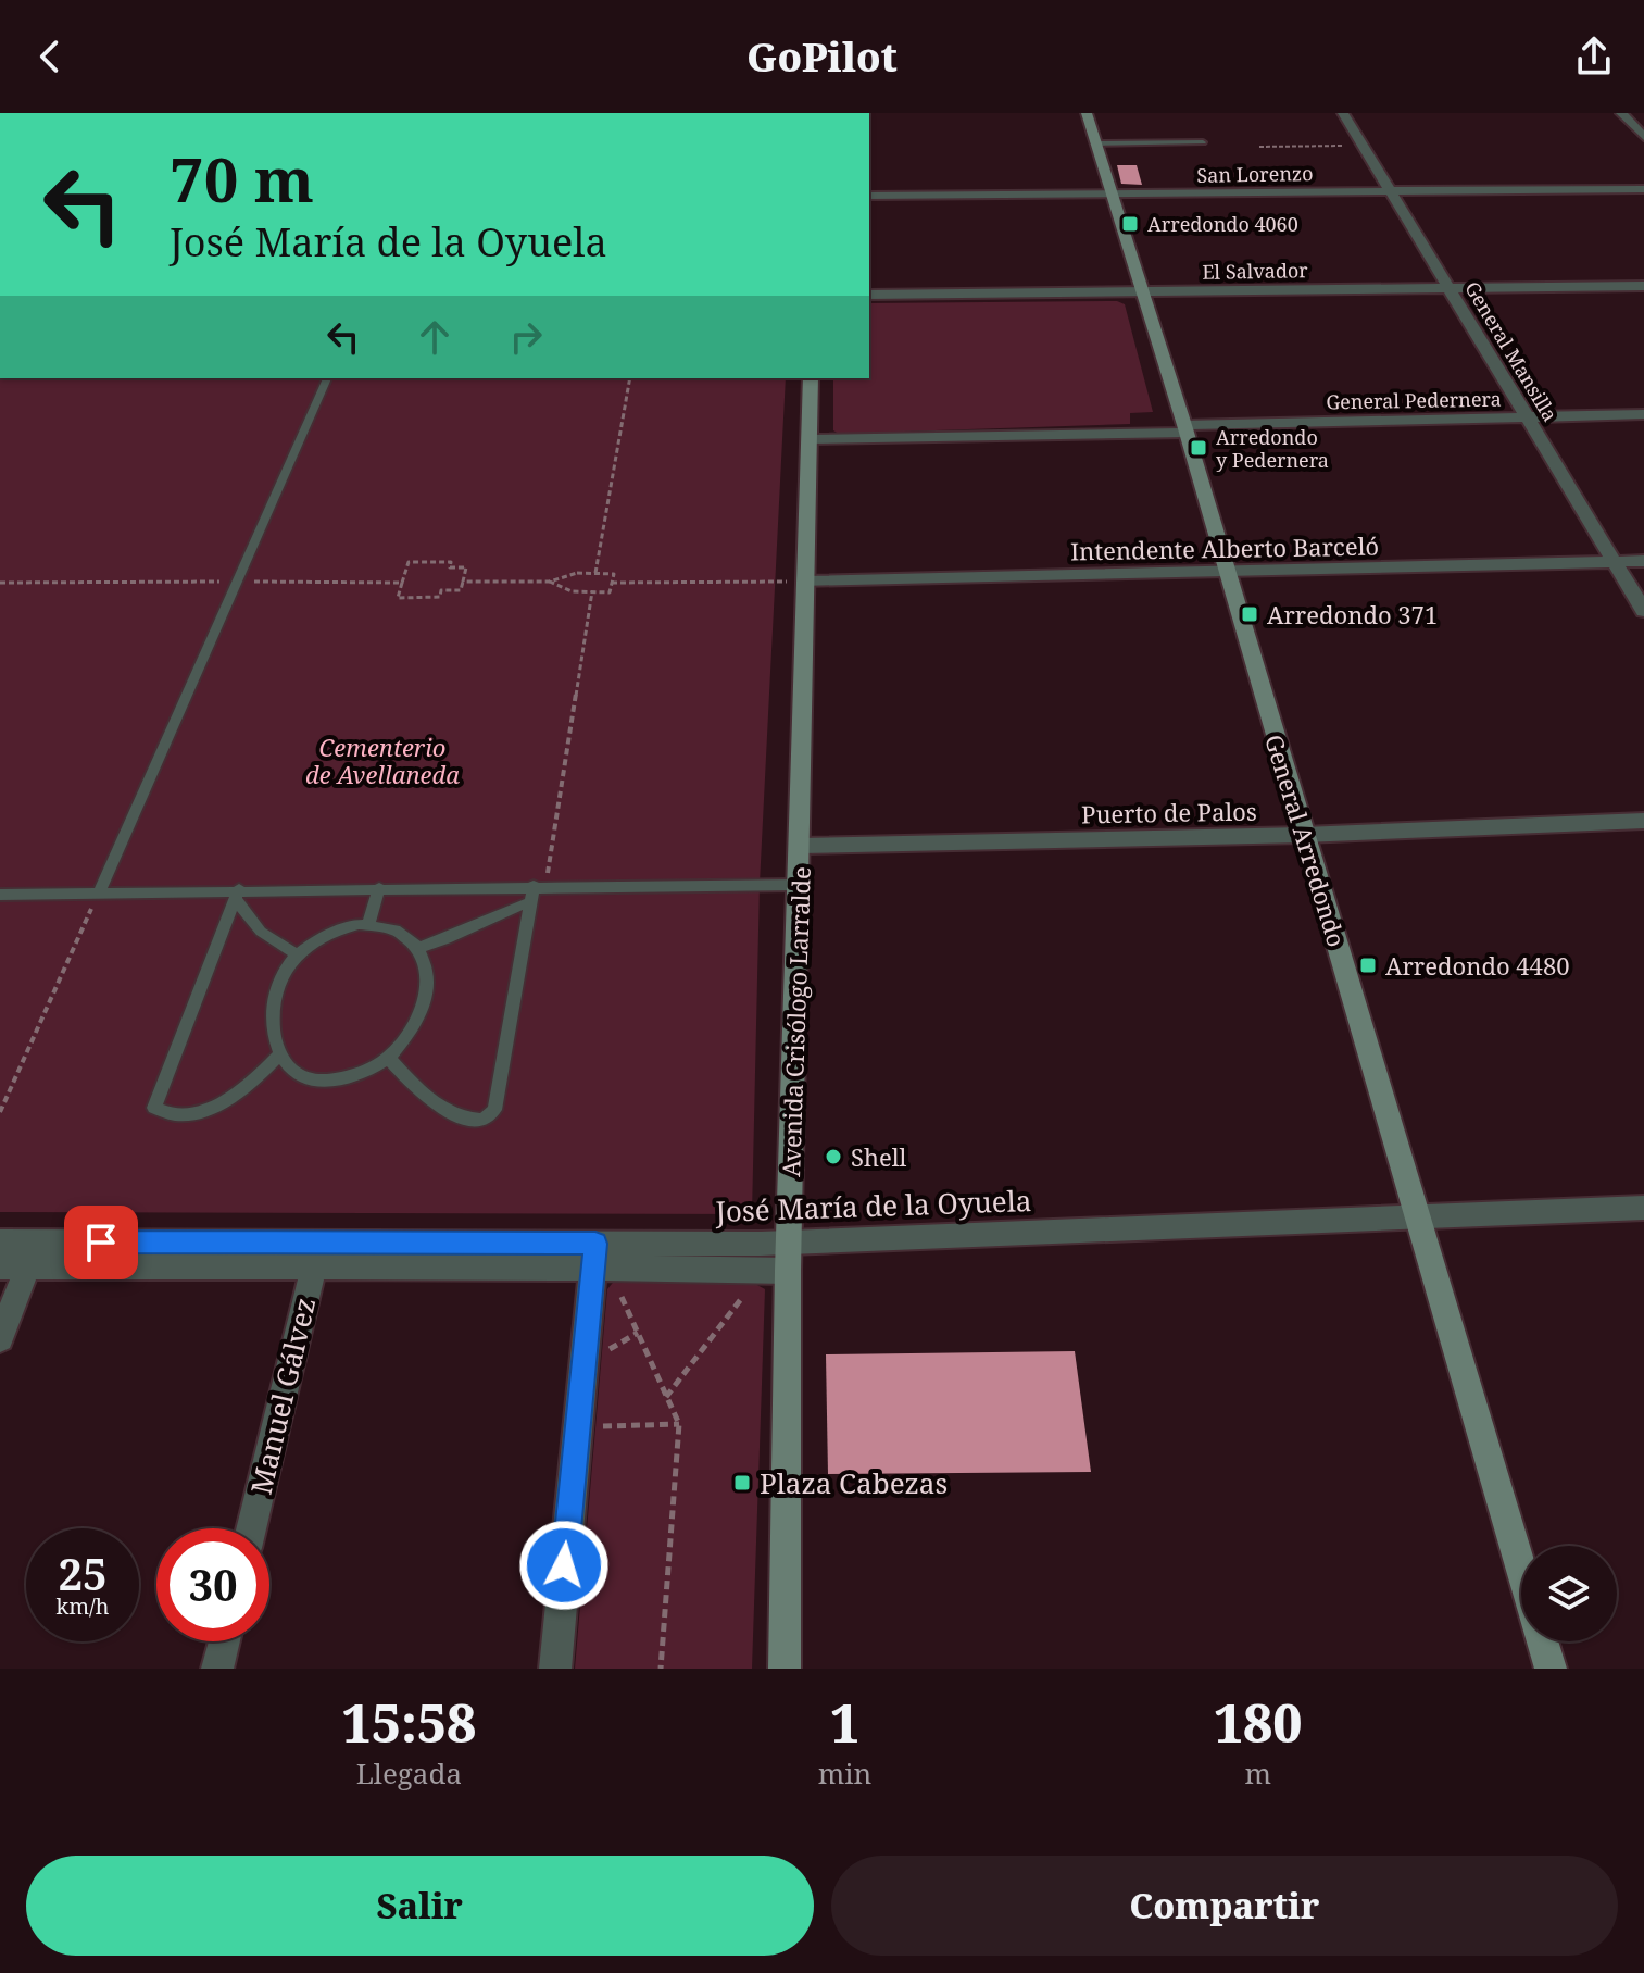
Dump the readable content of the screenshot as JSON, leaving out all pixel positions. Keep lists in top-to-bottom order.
{
  "streets": {
    "street": [
      "San Lorenzo",
      "El Salvador",
      "General Mansilla",
      "General Pedernera",
      "Intendente Alberto Barceló",
      "Puerto de Palos",
      "General Arredondo",
      "Avenida Crisólogo Larralde",
      "José María de la Oyuela",
      "Manuel Gálvez"
    ]
  },
  "crossings": [
    ["San Lorenzo", "General Mansilla"],
    ["San Lorenzo", "General Arredondo"],
    ["El Salvador", "General Mansilla"],
    ["El Salvador", "General Arredondo"],
    ["General Mansilla", "General Pedernera"],
    ["General Mansilla", "Intendente Alberto Barceló"],
    ["General Pedernera", "General Arredondo"],
    ["General Pedernera", "Avenida Crisólogo Larralde"],
    ["Intendente Alberto Barceló", "General Arredondo"],
    ["Intendente Alberto Barceló", "Avenida Crisólogo Larralde"],
    ["Puerto de Palos", "General Arredondo"],
    ["Puerto de Palos", "Avenida Crisólogo Larralde"],
    ["General Arredondo", "José María de la Oyuela"],
    ["Avenida Crisólogo Larralde", "José María de la Oyuela"],
    ["José María de la Oyuela", "Manuel Gálvez"]
  ],
  "parks": ["Cementerio de Avellaneda"],
  "places": {
    "transit": [
      "Arredondo 4060",
      "Arredondo y Pedernera",
      "Arredondo 371",
      "Arredondo 4480",
      "Plaza Cabezas"
    ],
    "other": ["Shell"]
  },
  "page": {
    "header": "GoPilot",
    "turn": ["70 m", "José María de la Oyuela"],
    "speed": "25 km/h",
    "limit": "30",
    "eta": [
      "15:58",
      "Llegada",
      "1",
      "min",
      "180",
      "m"
    ],
    "buttons": ["Salir", "Compartir"]
  }
}
